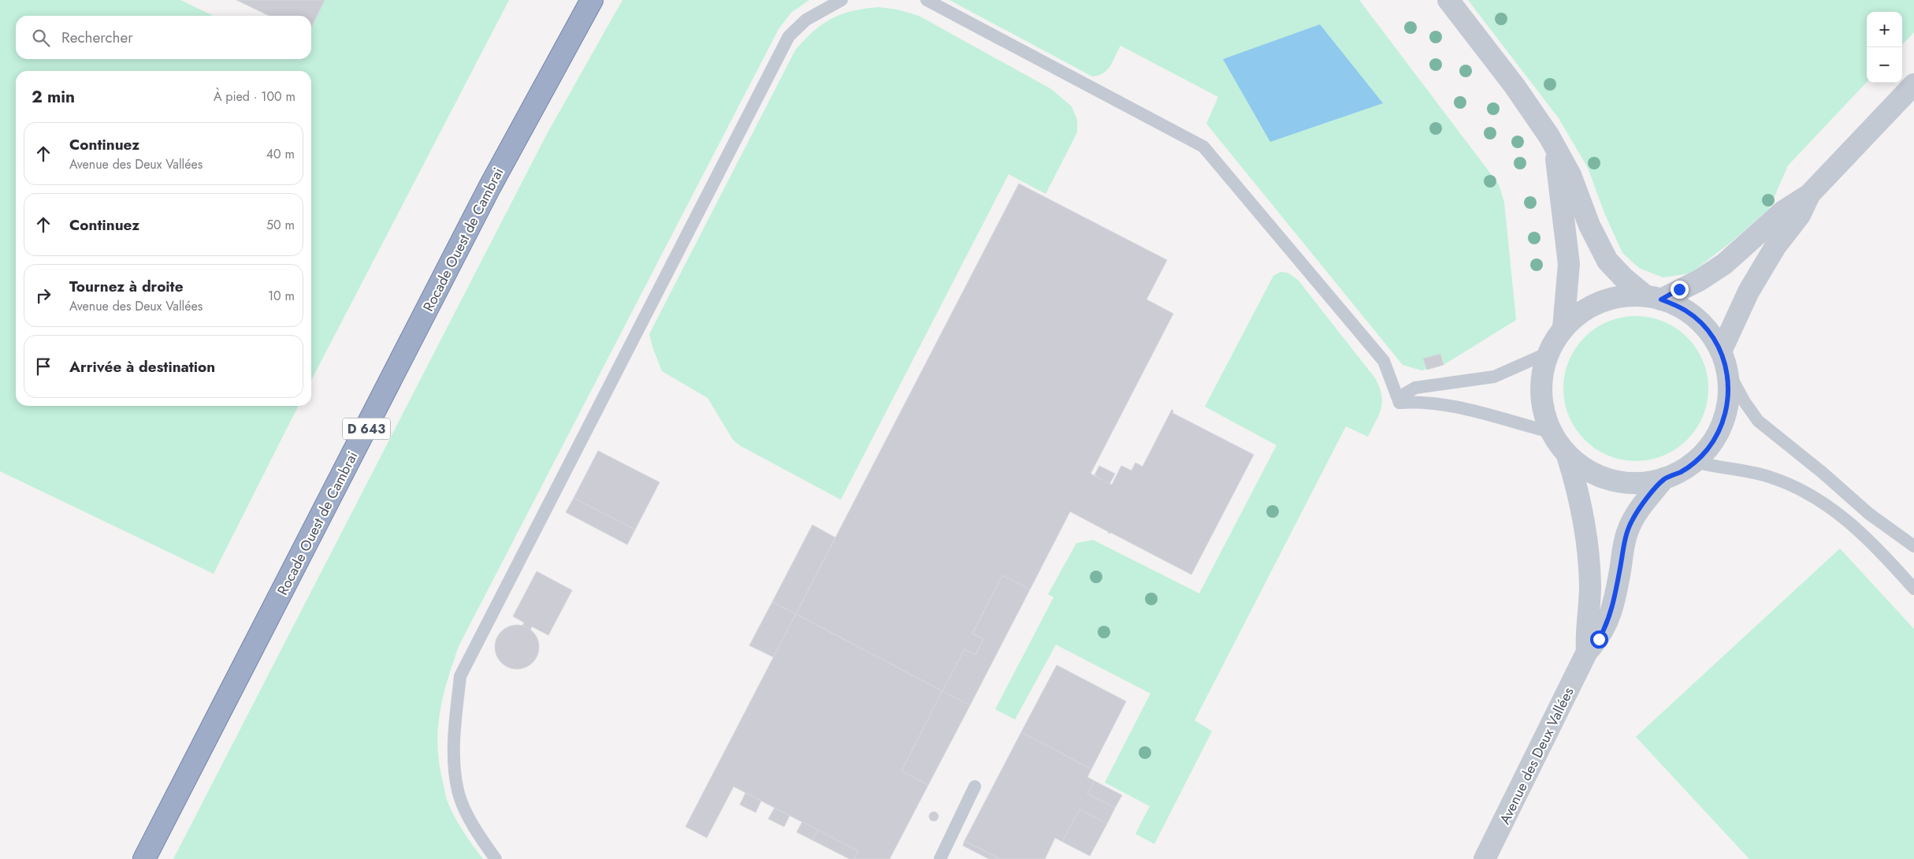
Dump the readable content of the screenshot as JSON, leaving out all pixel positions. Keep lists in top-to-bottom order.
{
  "streets": {
    "highway": ["Rocade Ouest de Cambrai", "D 643"],
    "street": ["Avenue des Deux Vallées"]
  },
  "page": {
    "map_buttons": ["+", "−"],
    "search": "Rechercher",
    "heading": ["2 min", "À pied · 100 m"],
    "list": [
      ["Continuez", "Avenue des Deux Vallées", "40 m"],
      ["Continuez", "50 m"],
      ["Tournez à droite", "Avenue des Deux Vallées", "10 m"],
      "Arrivée à destination"
    ]
  }
}
